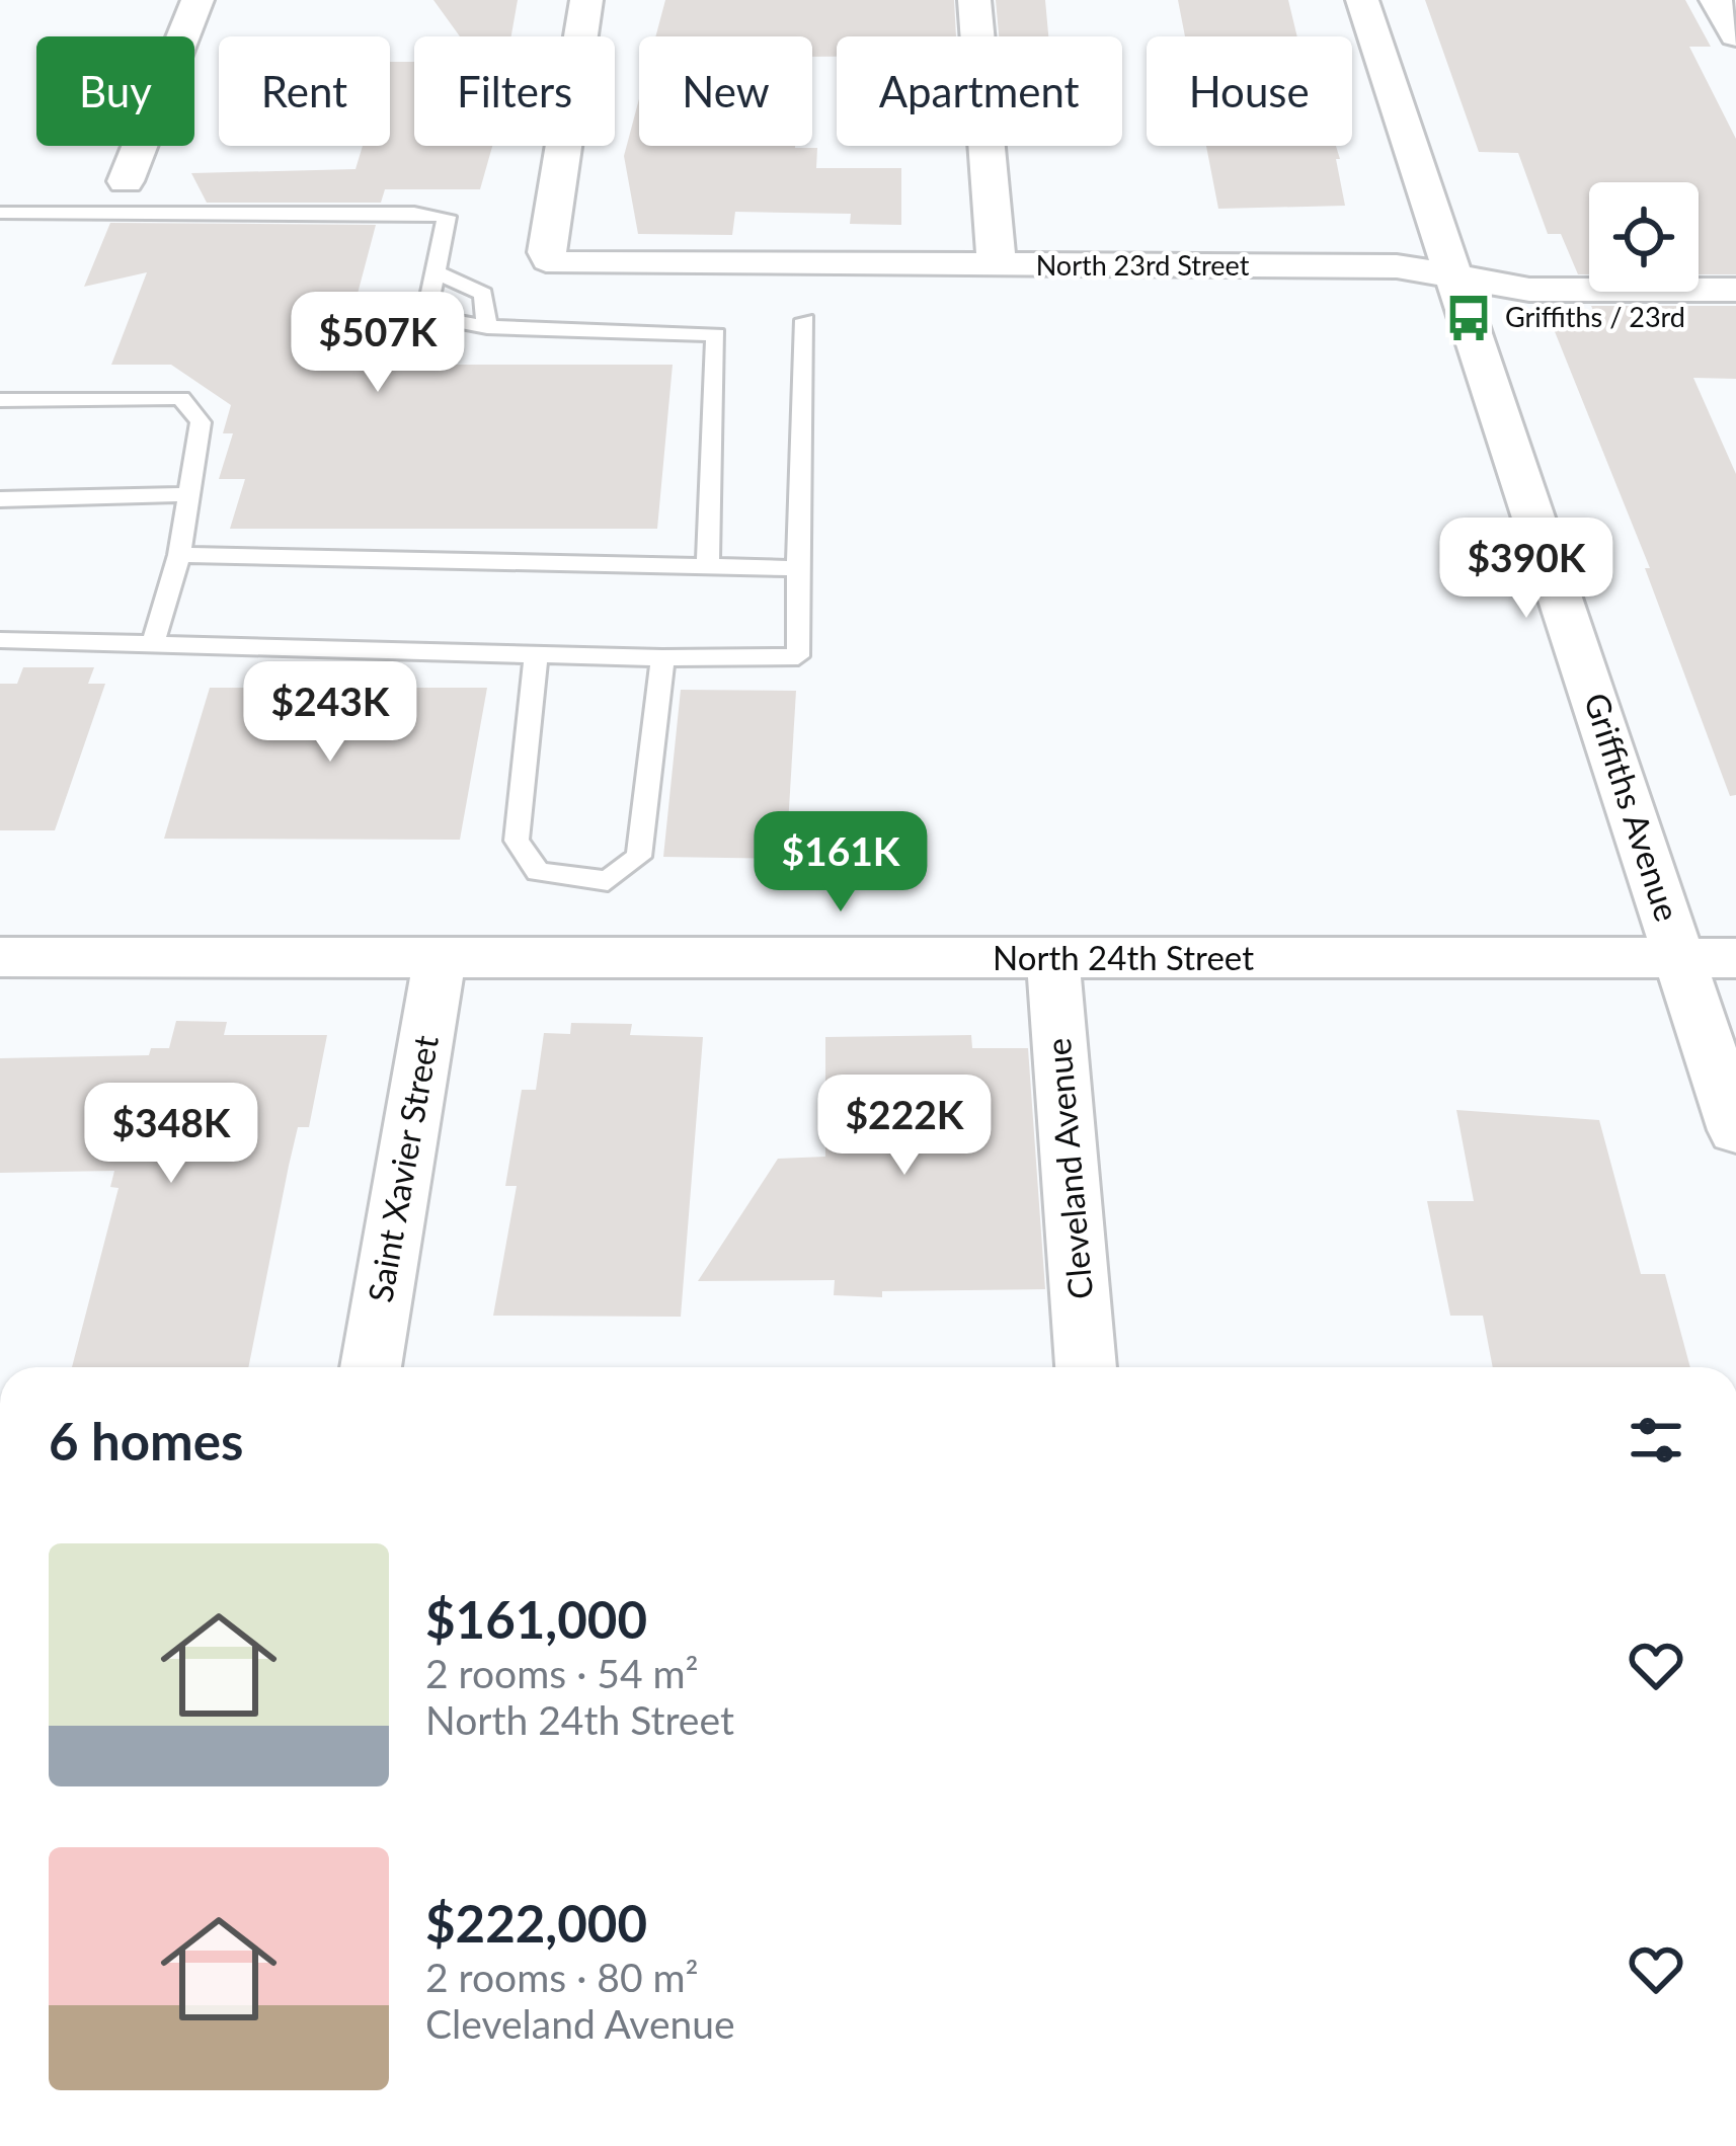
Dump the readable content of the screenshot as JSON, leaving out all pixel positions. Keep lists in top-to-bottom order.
{
  "streets": {
    "street": [
      "North 23rd Street",
      "Griffiths Avenue",
      "North 24th Street",
      "Saint Xavier Street",
      "Cleveland Avenue"
    ]
  },
  "crossings": [
    ["North 23rd Street", "Griffiths Avenue"],
    ["Griffiths Avenue", "North 24th Street"],
    ["North 24th Street", "Saint Xavier Street"],
    ["North 24th Street", "Cleveland Avenue"]
  ],
  "places": {
    "bus stop": ["Griffiths / 23rd"]
  },
  "page": {
    "chip": [
      "Buy",
      "Rent",
      "Filters",
      "New",
      "Apartment",
      "House"
    ],
    "price": [
      "$507K",
      "$390K",
      "$243K",
      "$161K",
      "$222K",
      "$348K"
    ],
    "heading": "6 homes",
    "list": [
      {
        "name": "$161,000",
        "note": "2 rooms · 54 m² · North 24th Street"
      },
      {
        "name": "$222,000",
        "note": "2 rooms · 80 m² · Cleveland Avenue"
      }
    ]
  }
}
